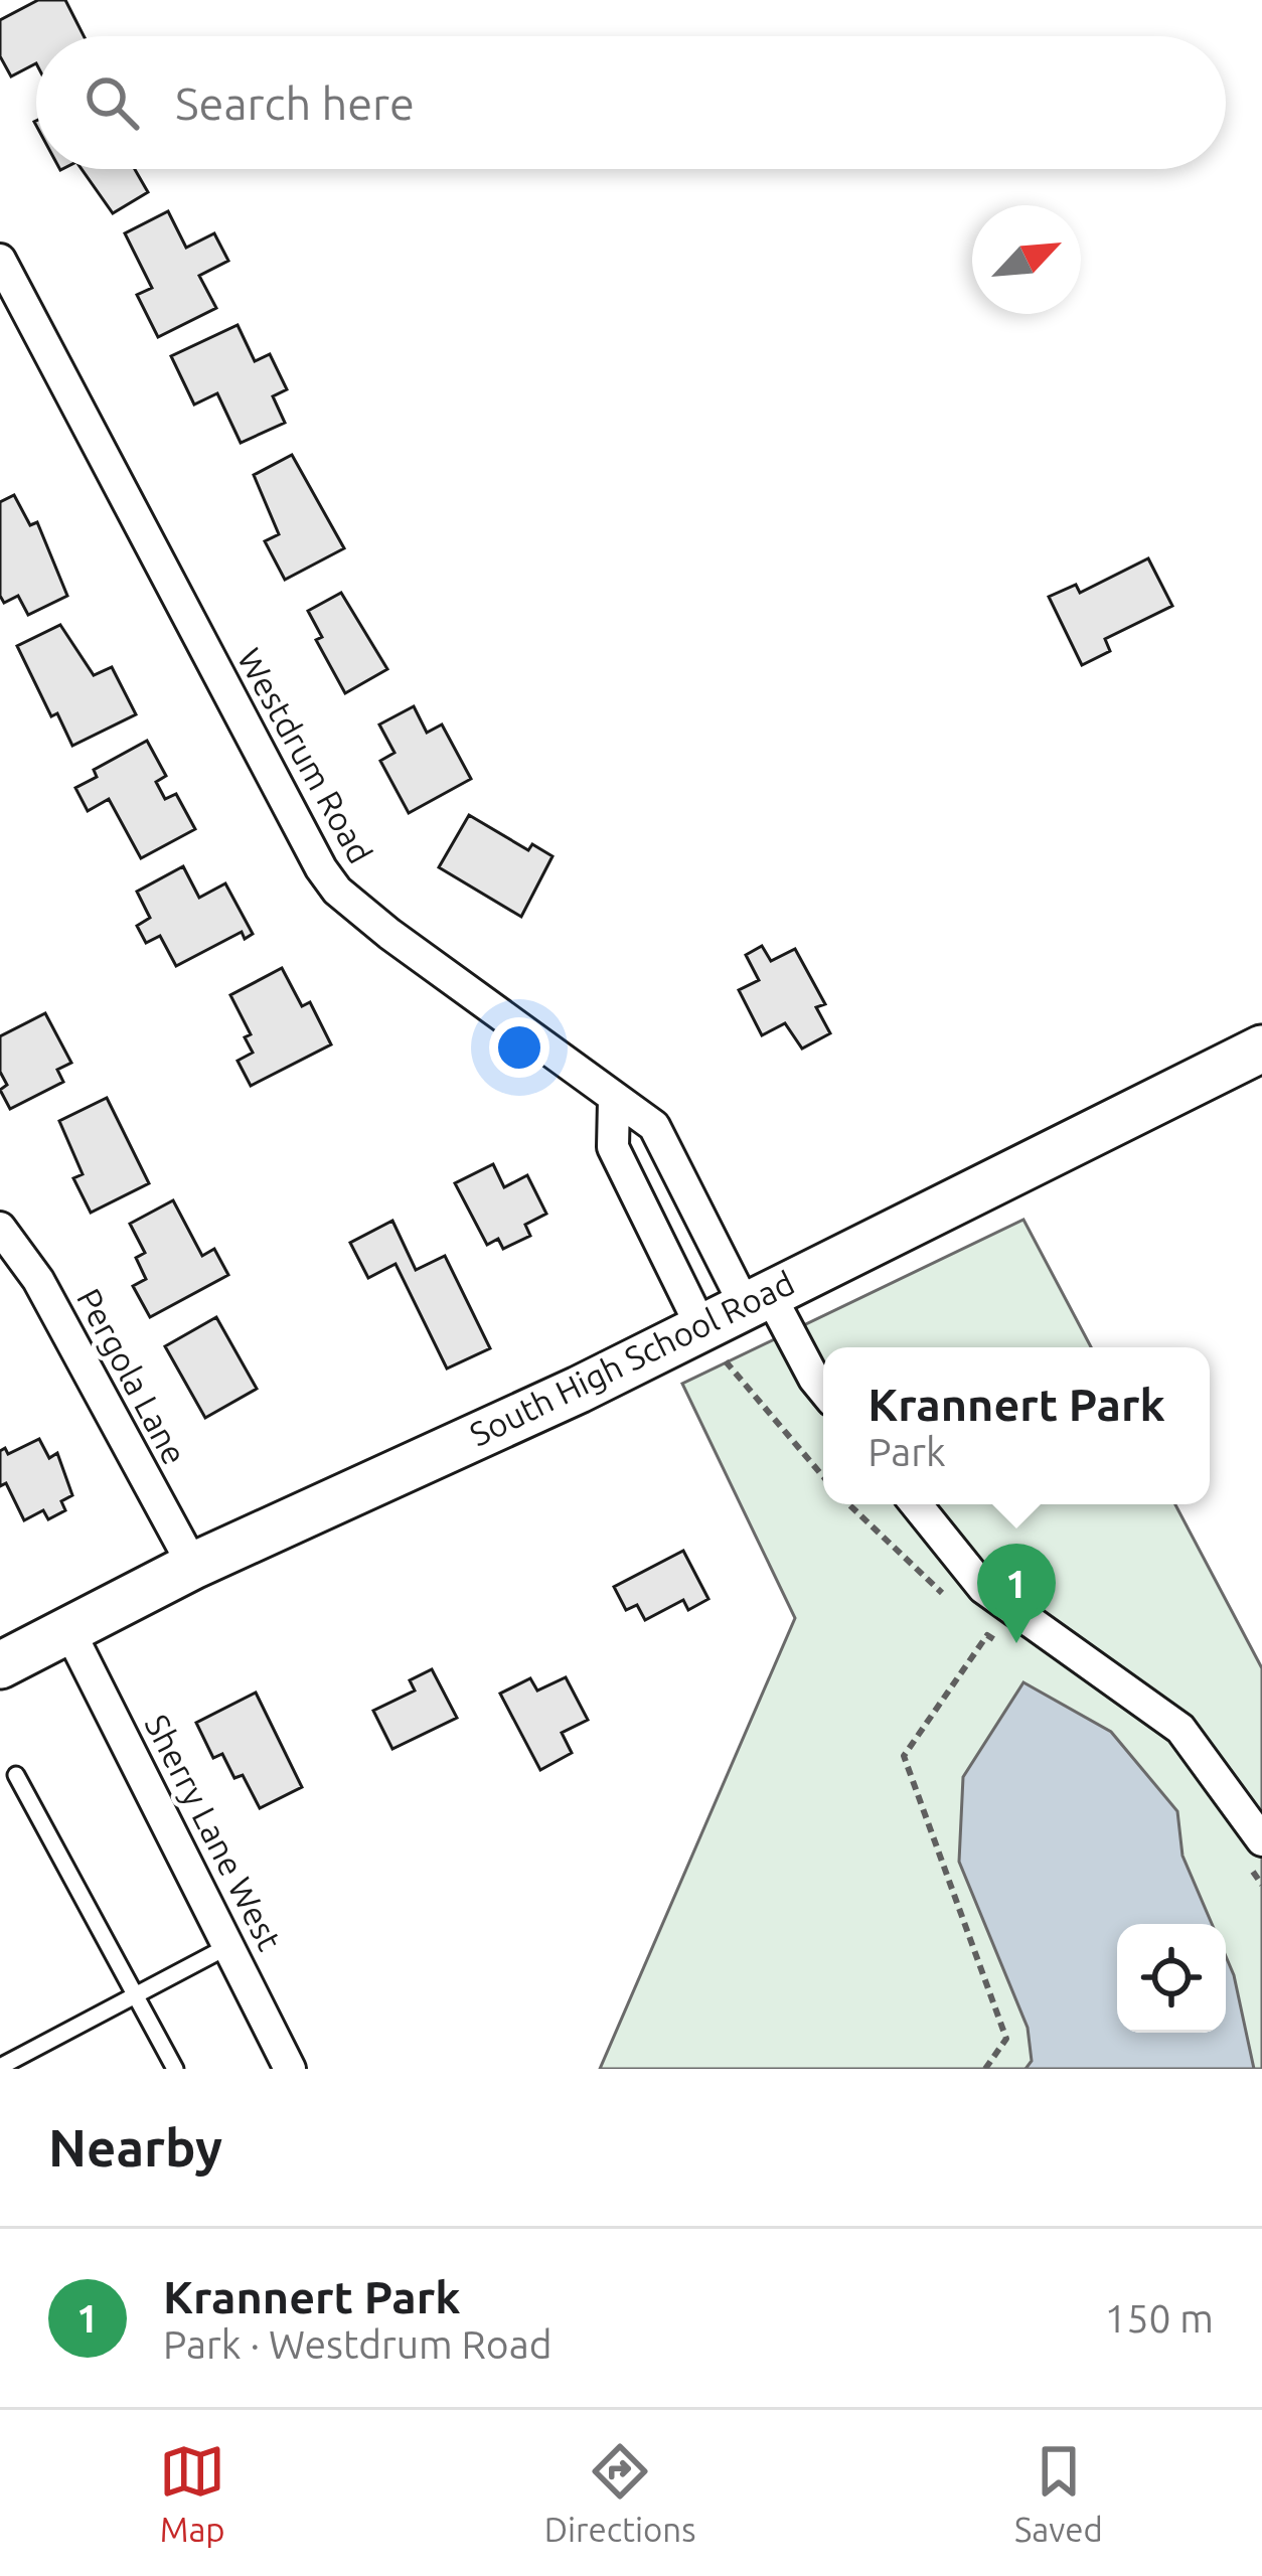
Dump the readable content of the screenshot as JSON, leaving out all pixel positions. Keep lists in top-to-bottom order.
{
  "streets": {
    "street": [
      "Westdrum Road",
      "South High School Road",
      "Pergola Lane",
      "Sherry Lane West"
    ]
  },
  "crossings": [
    ["Westdrum Road", "South High School Road"],
    ["South High School Road", "Pergola Lane"],
    ["South High School Road", "Sherry Lane West"]
  ],
  "north": "top right",
  "page": {
    "search": "Search here",
    "popup": ["Krannert Park", "Park"],
    "pins": "1",
    "heading": "Nearby",
    "list": [
      {
        "mark": "1",
        "name": "Krannert Park",
        "note": "Park · Westdrum Road",
        "value": "150 m"
      }
    ],
    "nav": ["Map", "Directions", "Saved"]
  }
}
